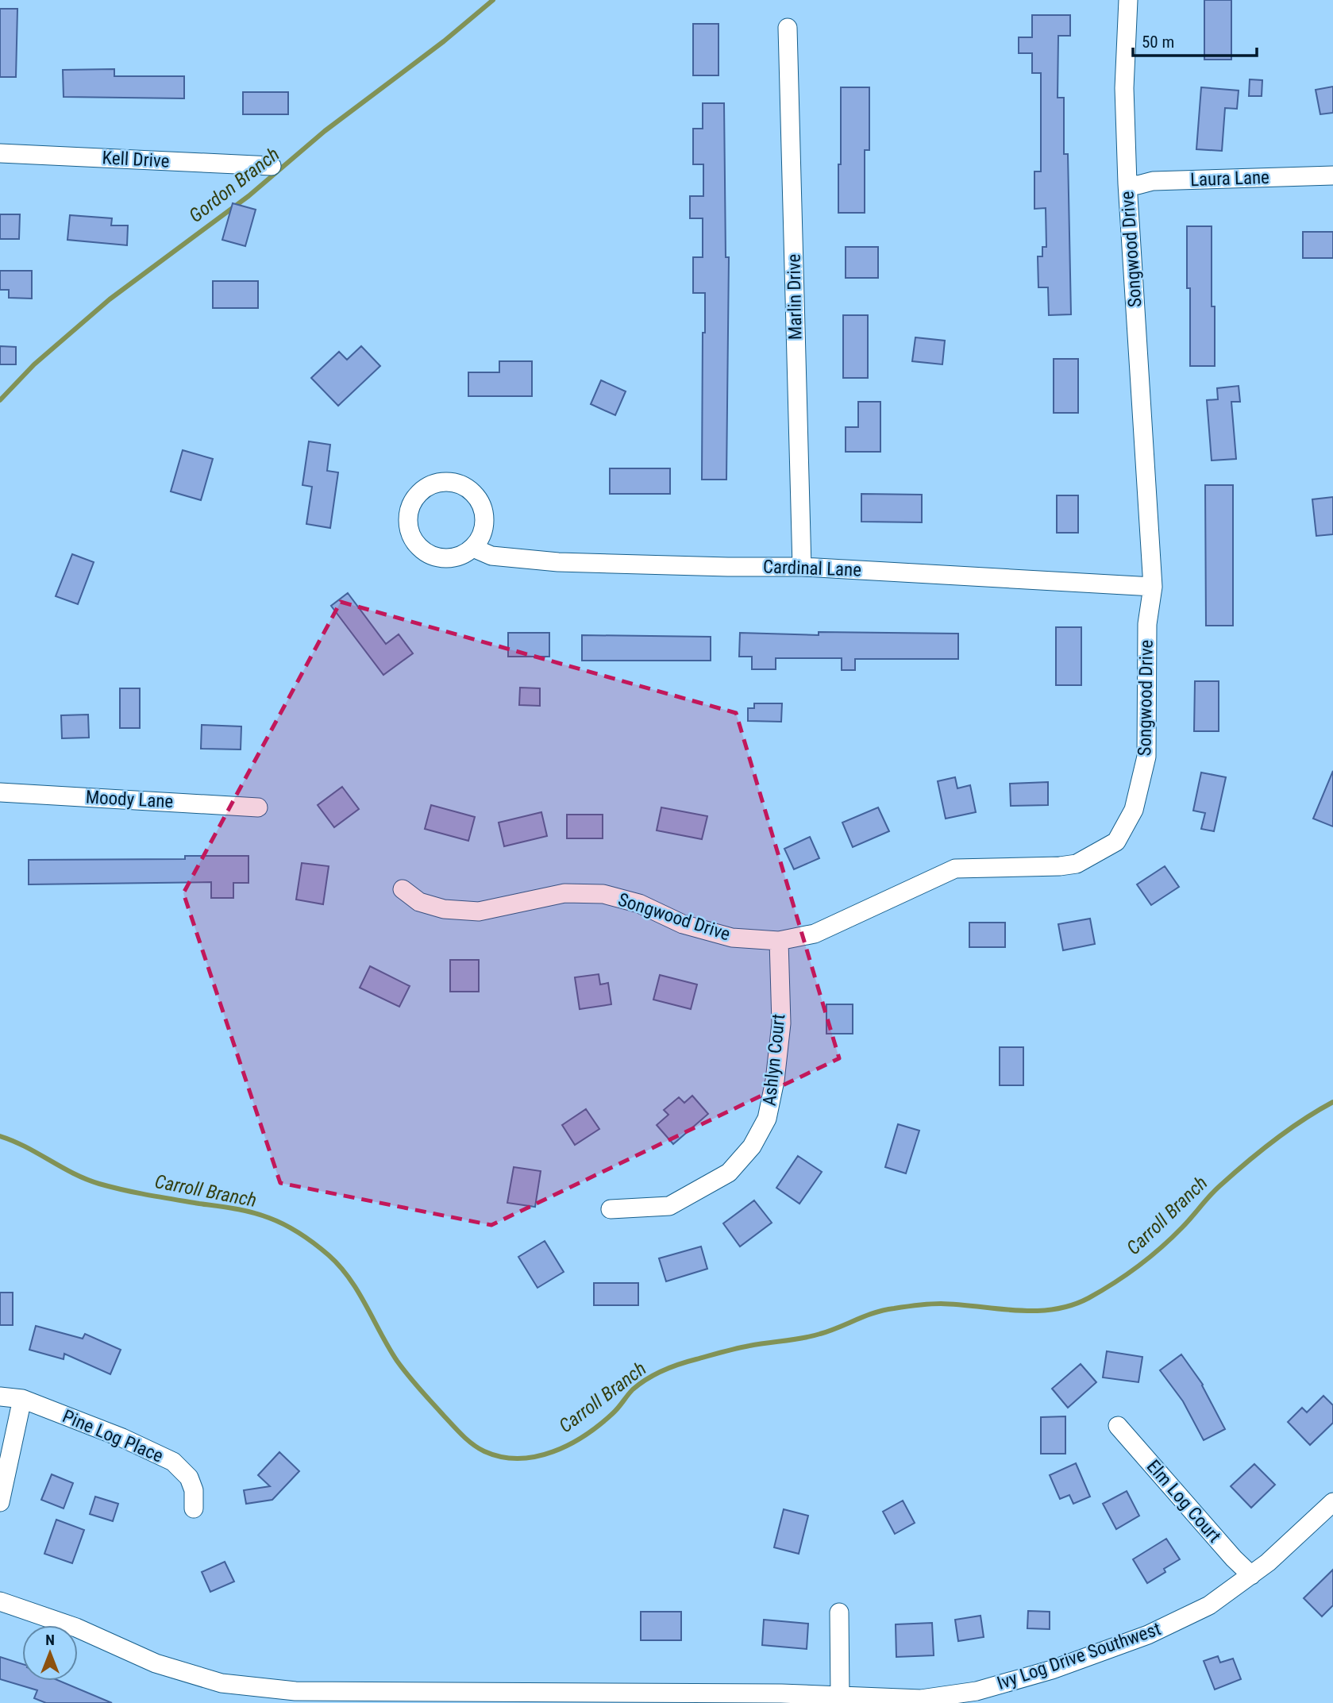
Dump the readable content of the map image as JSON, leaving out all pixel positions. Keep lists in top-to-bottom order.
{
  "streets": {
    "street": [
      "Kell Drive",
      "Laura Lane",
      "Songwood Drive",
      "Marlin Drive",
      "Cardinal Lane",
      "Moody Lane",
      "Ashlyn Court",
      "Pine Log Place",
      "Elm Log Court",
      "Ivy Log Drive Southwest"
    ]
  },
  "crossings": [
    ["Laura Lane", "Songwood Drive"],
    ["Songwood Drive", "Cardinal Lane"],
    ["Songwood Drive", "Ashlyn Court"],
    ["Marlin Drive", "Cardinal Lane"],
    ["Elm Log Court", "Ivy Log Drive Southwest"]
  ],
  "water": ["Gordon Branch", "Carroll Branch"],
  "scale_bar": "50 m",
  "north": "top"
}
